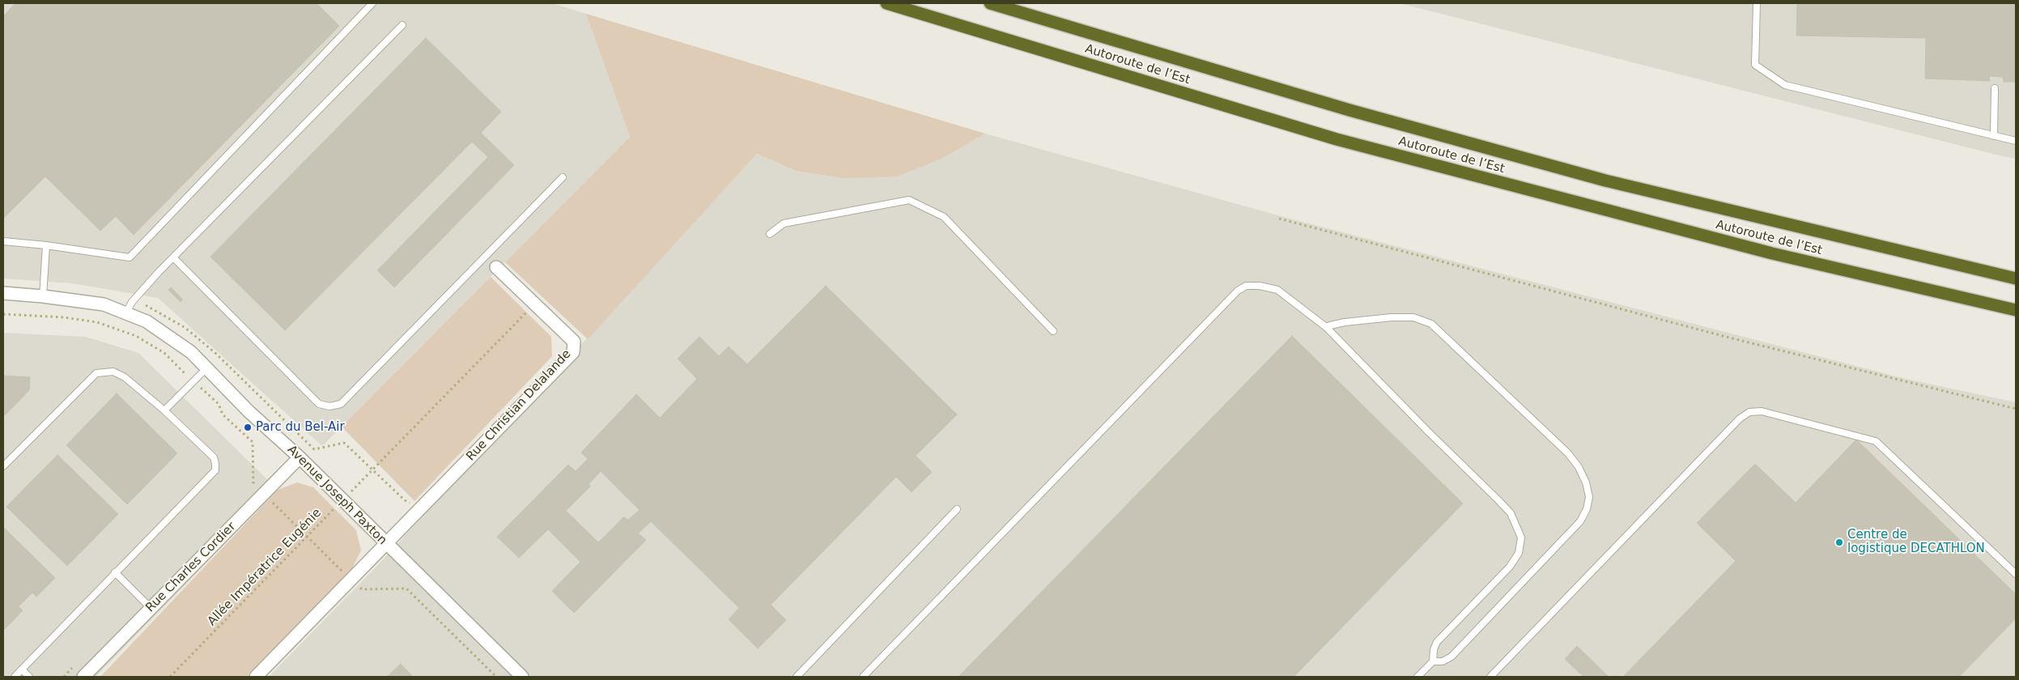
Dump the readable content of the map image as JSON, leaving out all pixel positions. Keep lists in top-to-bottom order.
{
  "streets": {
    "highway": ["Autoroute de l’Est"],
    "street": ["Rue Christian Delalande", "Avenue Joseph Paxton", "Rue Charles Cordier"],
    "path": ["Allée Impératrice Eugénie"]
  },
  "crossings": [
    ["Rue Christian Delalande", "Avenue Joseph Paxton"],
    ["Rue Christian Delalande", "Allée Impératrice Eugénie"],
    ["Avenue Joseph Paxton", "Rue Charles Cordier"],
    ["Avenue Joseph Paxton", "Allée Impératrice Eugénie"]
  ],
  "places": ["Parc du Bel-Air", "Centre de logistique DECATHLON"]
}
